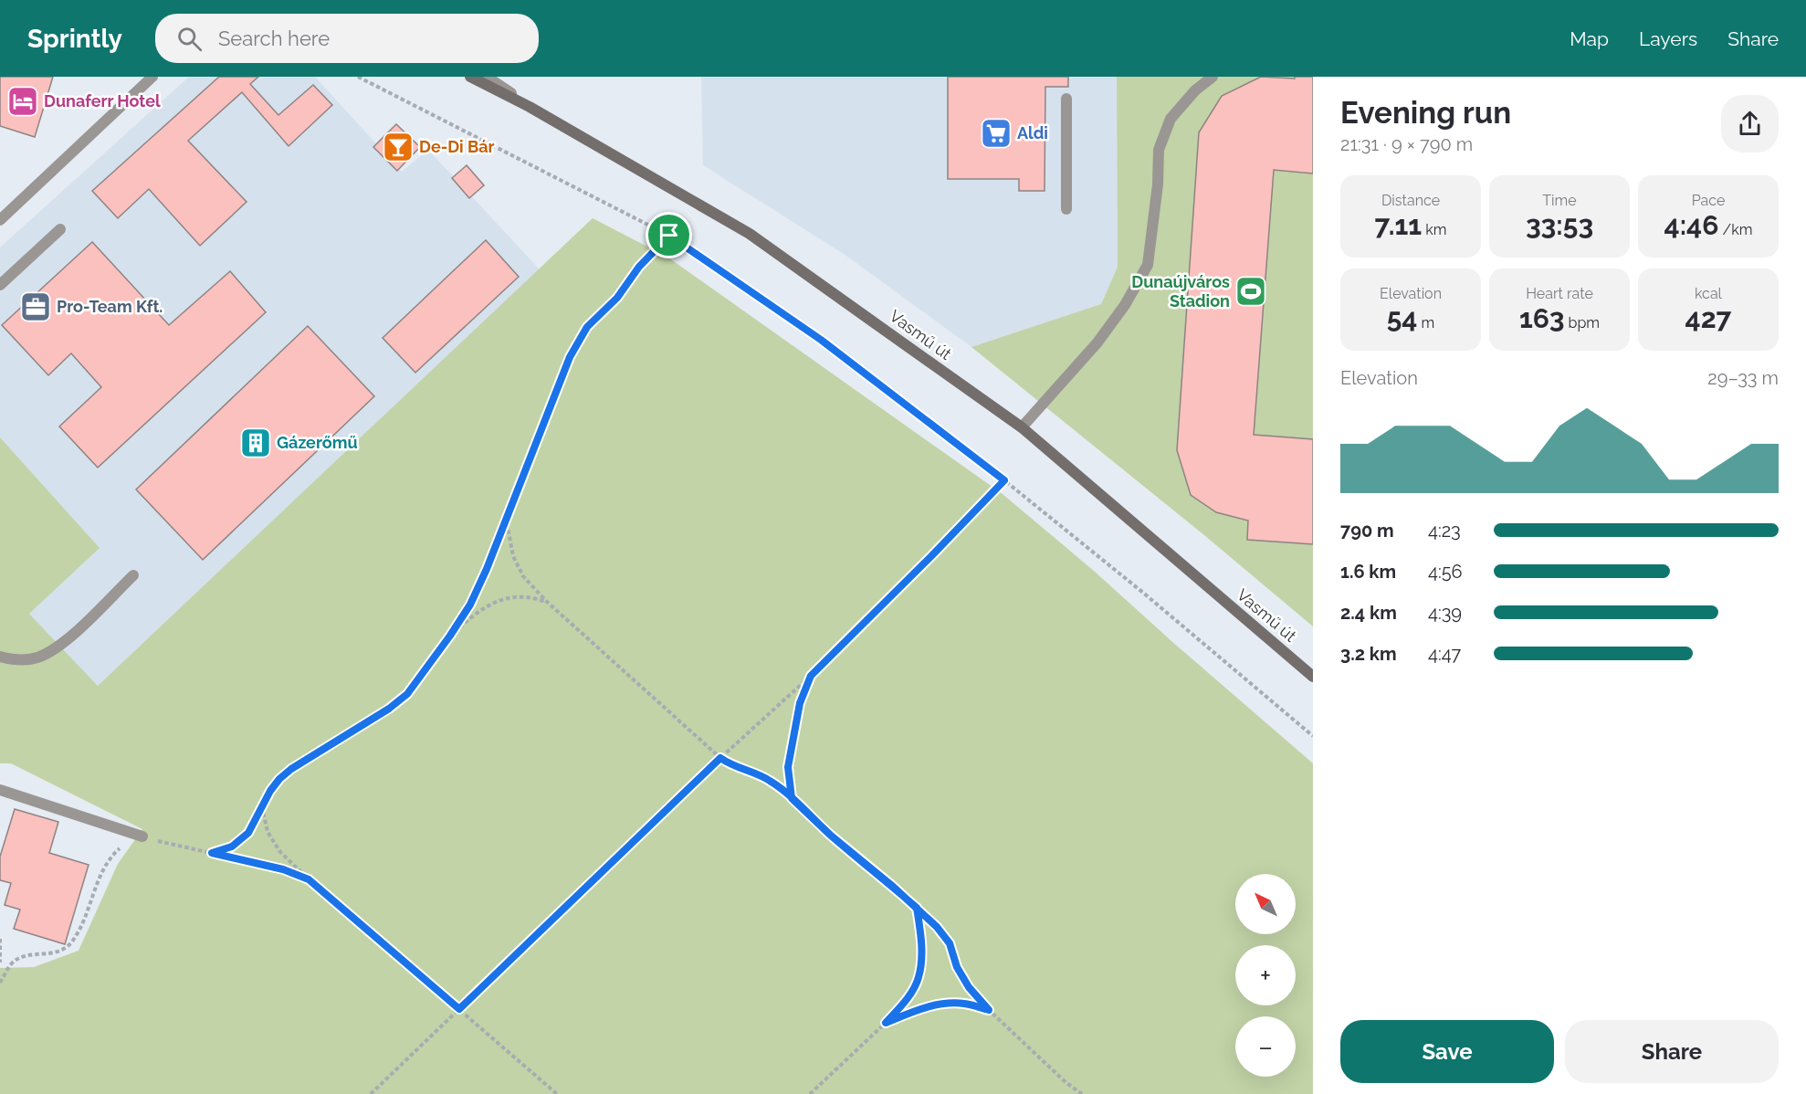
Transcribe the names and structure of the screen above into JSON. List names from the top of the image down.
{
  "streets": {
    "street": ["Vasmű út"]
  },
  "places": {
    "hotel": ["Dunaferr Hotel"],
    "supermarket": ["Aldi"],
    "bar": ["De-Di Bár"],
    "sports": ["Dunaújváros Stadion"],
    "office": ["Pro-Team Kft."],
    "building": ["Gázerőmű"]
  },
  "north": "top left",
  "page": {
    "header": "Sprintly",
    "search": "Search here",
    "nav": ["Map", "Layers", "Share"],
    "heading": ["Evening run", "21:31 · 9 × 790 m"],
    "stats": [
      ["Distance", "7.11 km"],
      ["Time", "33:53"],
      ["Pace", "4:46 /km"],
      ["Elevation", "54 m"],
      ["Heart rate", "163 bpm"],
      ["kcal", "427"]
    ],
    "chart": ["Elevation", "29–33 m"],
    "list": [
      {
        "name": "790 m",
        "note": "4:23"
      },
      {
        "name": "1.6 km",
        "note": "4:56"
      },
      {
        "name": "2.4 km",
        "note": "4:39"
      },
      {
        "name": "3.2 km",
        "note": "4:47"
      }
    ],
    "map_buttons": ["+", "−"],
    "buttons": ["Save", "Share"]
  }
}
